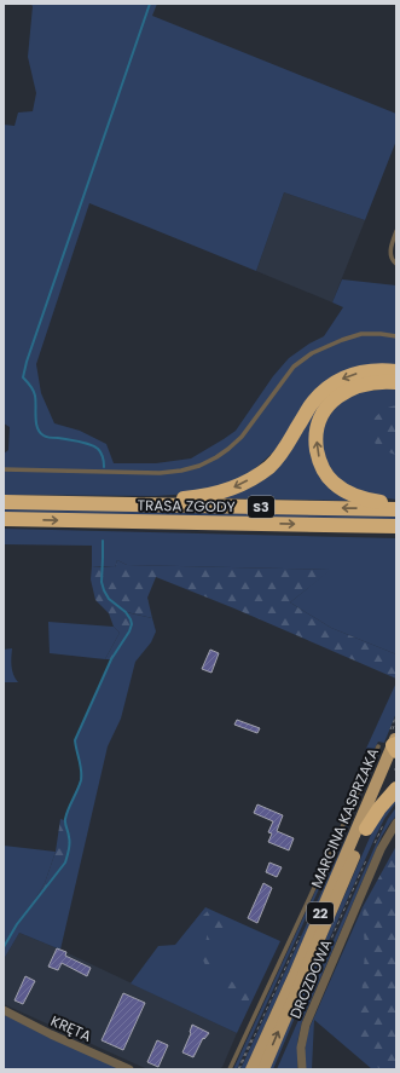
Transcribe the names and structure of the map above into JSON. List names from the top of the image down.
{
  "streets": {
    "highway": ["TRASA ZGODY", "S3"],
    "main road": ["MARCINA KASPRZAKA", "22"],
    "street": ["DROZDOWA", "KRĘTA"]
  }
}
